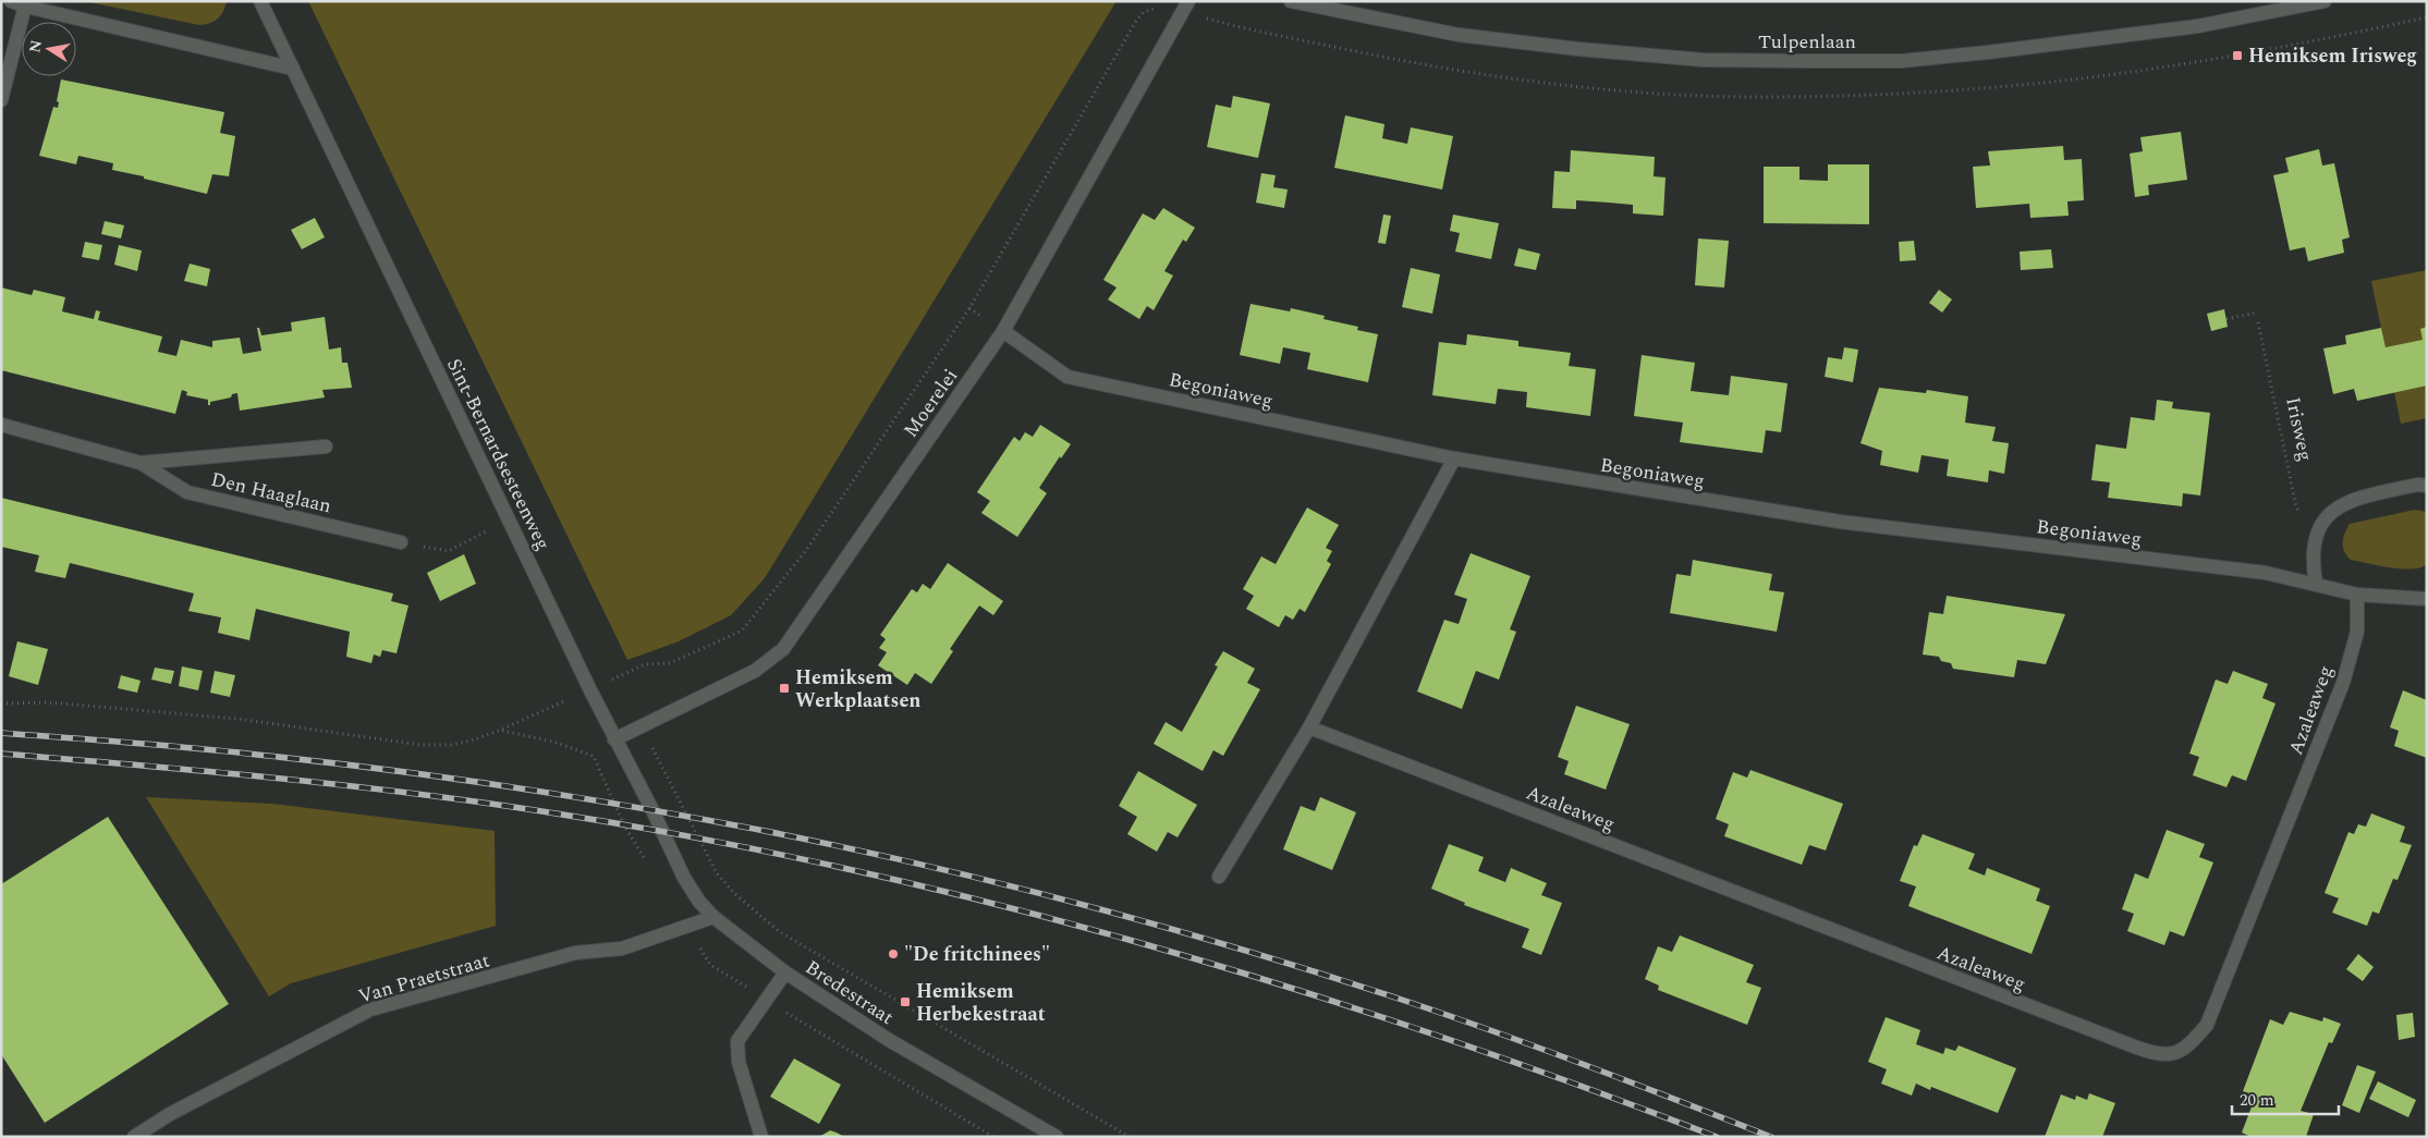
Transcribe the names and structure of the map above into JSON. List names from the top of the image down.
{
  "streets": {
    "street": [
      "Tulpenlaan",
      "Begoniaweg",
      "Moerelei",
      "Sint-Bernardsesteenweg",
      "Den Haaglaan",
      "Azaleaweg",
      "Van Praetstraat",
      "Bredestraat"
    ],
    "path": ["Irisweg"]
  },
  "crossings": [
    ["Begoniaweg", "Moerelei"],
    ["Moerelei", "Sint-Bernardsesteenweg"],
    ["Sint-Bernardsesteenweg", "Van Praetstraat"],
    ["Sint-Bernardsesteenweg", "Bredestraat"],
    ["Van Praetstraat", "Bredestraat"]
  ],
  "places": {
    "transit": ["Hemiksem Irisweg", "Hemiksem Werkplaatsen", "Hemiksem Herbekestraat"],
    "other": ["\"De fritchinees\""]
  },
  "scale_bar": "20 m",
  "north": "left"
}
